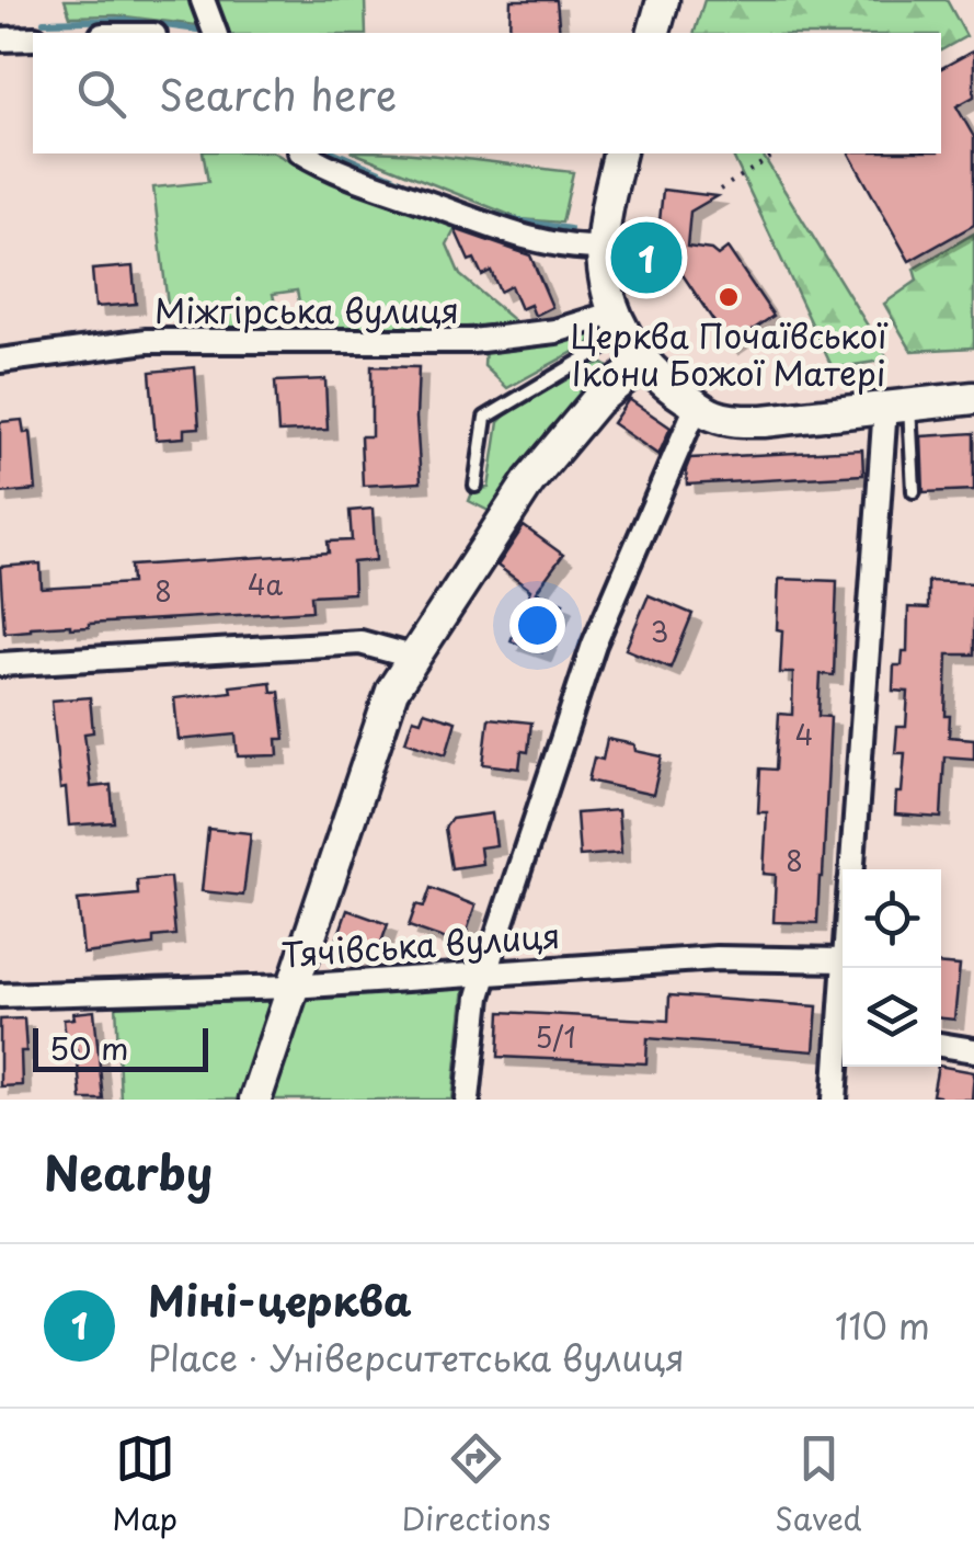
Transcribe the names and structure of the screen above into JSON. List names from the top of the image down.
{
  "streets": {
    "street": ["Міжгірська вулиця", "Тячівська вулиця"]
  },
  "places": ["Церква Почаївської Ікони Божої Матері"],
  "house_numbers": [
    "4а",
    "8",
    "3",
    "4",
    "8",
    "5/1"
  ],
  "scale_bar": "50 m",
  "page": {
    "search": "Search here",
    "pins": "1",
    "scale": "50 m",
    "heading": "Nearby",
    "list": [
      {
        "mark": "1",
        "name": "Міні-церква",
        "note": "Place · Університетська вулиця",
        "value": "110 m"
      }
    ],
    "nav": ["Map", "Directions", "Saved"]
  }
}
